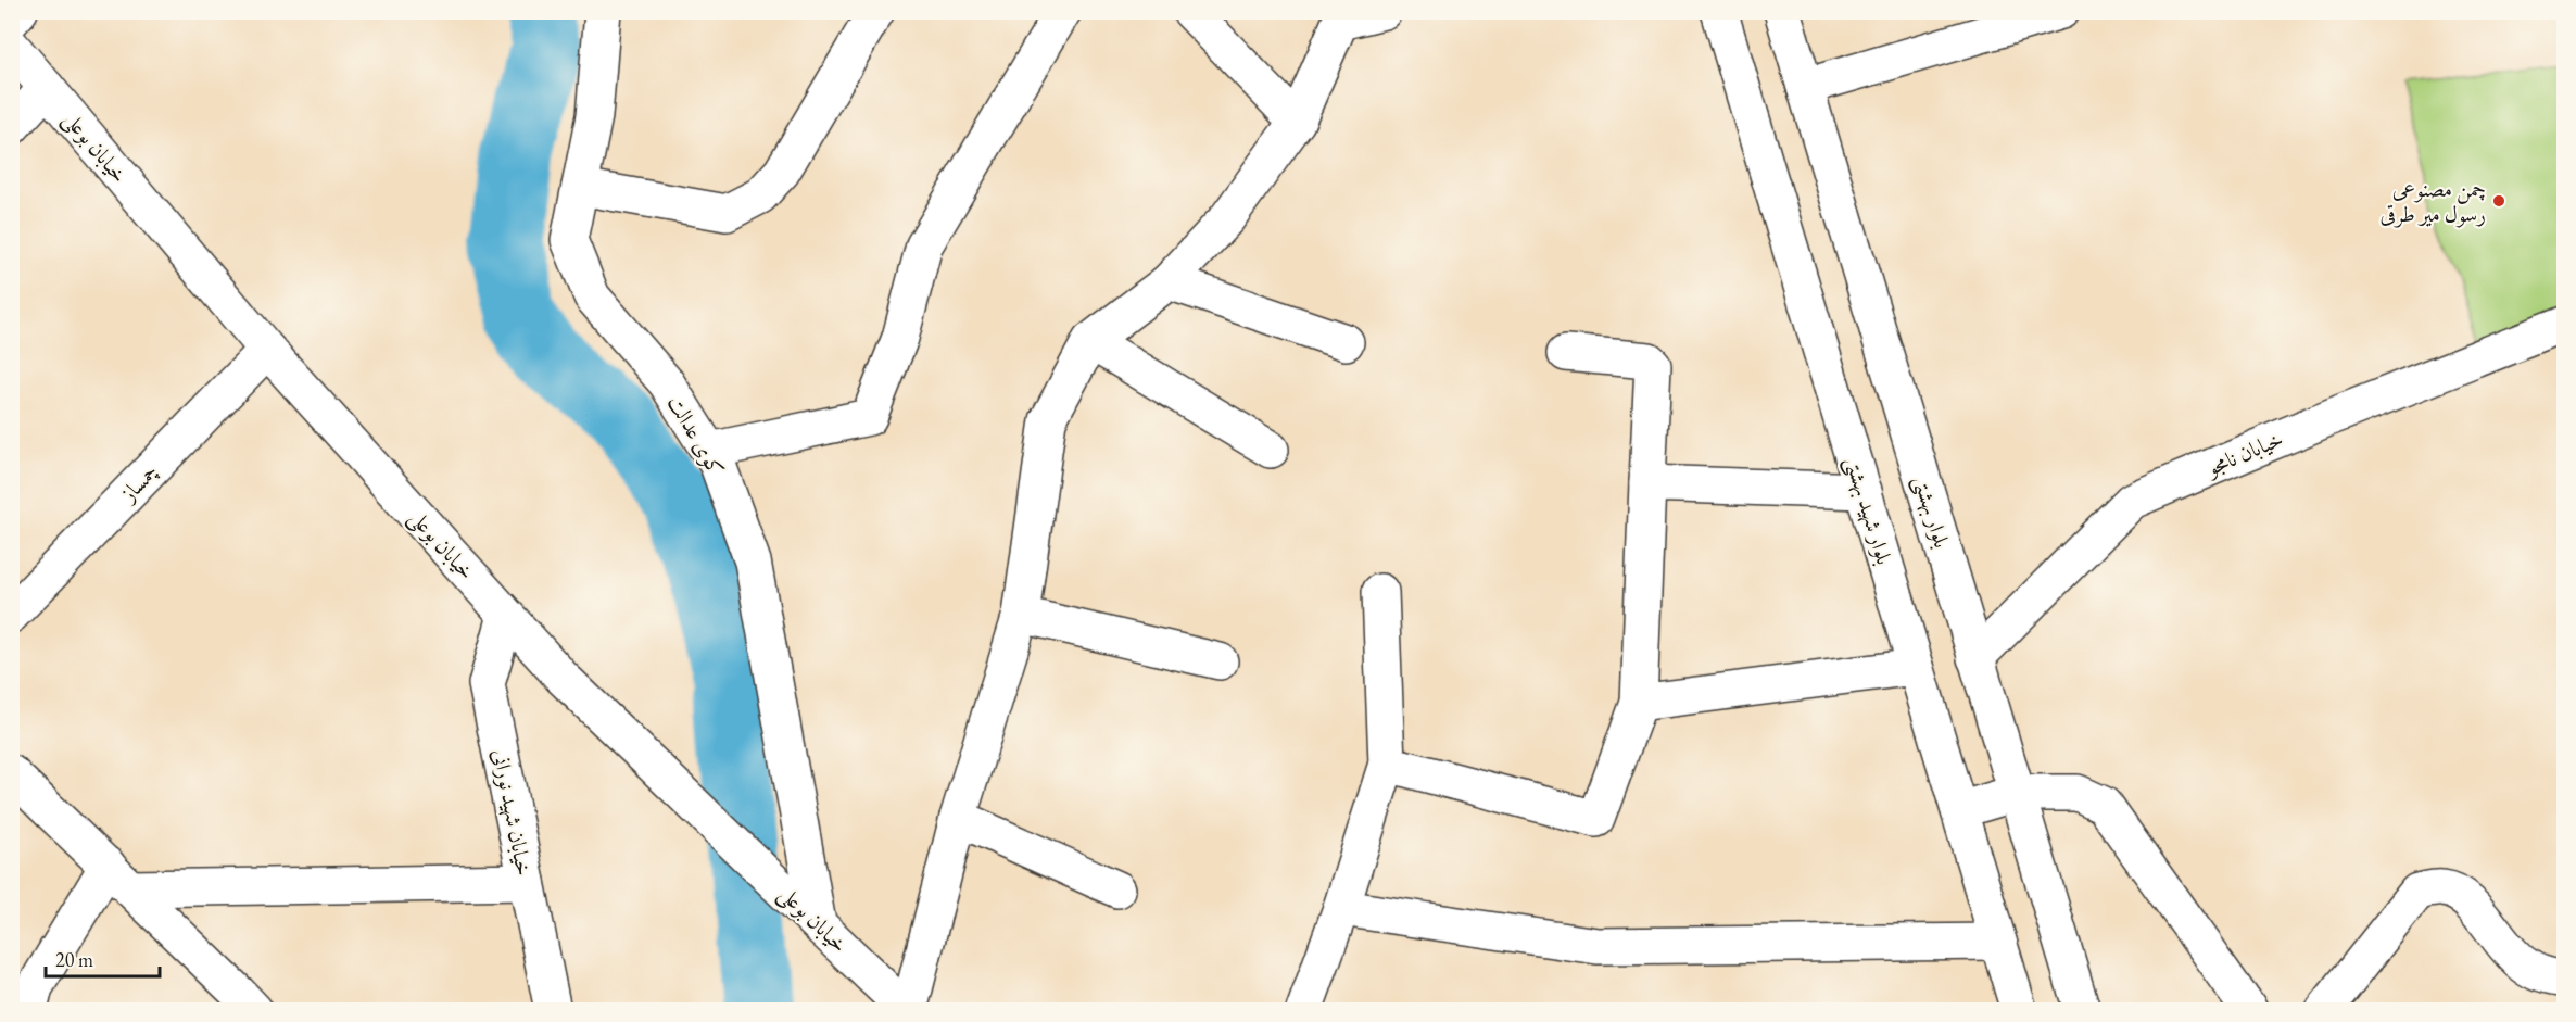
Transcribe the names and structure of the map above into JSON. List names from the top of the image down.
{
  "streets": {
    "street": [
      "خیابان بوعلی",
      "کوی عدالت",
      "خیابان نامجو",
      "چمساز",
      "بلوار شهید بهشتی",
      "بلوار بهشتی",
      "خیابان شهید نورانی"
    ]
  },
  "crossings": [
    ["خیابان بوعلی", "کوی عدالت"],
    ["خیابان بوعلی", "چمساز"],
    ["خیابان بوعلی", "خیابان شهید نورانی"],
    ["خیابان نامجو", "بلوار بهشتی"]
  ],
  "places": ["چمن مصنوعی رسول میر طرقی"],
  "scale_bar": "20 m"
}
